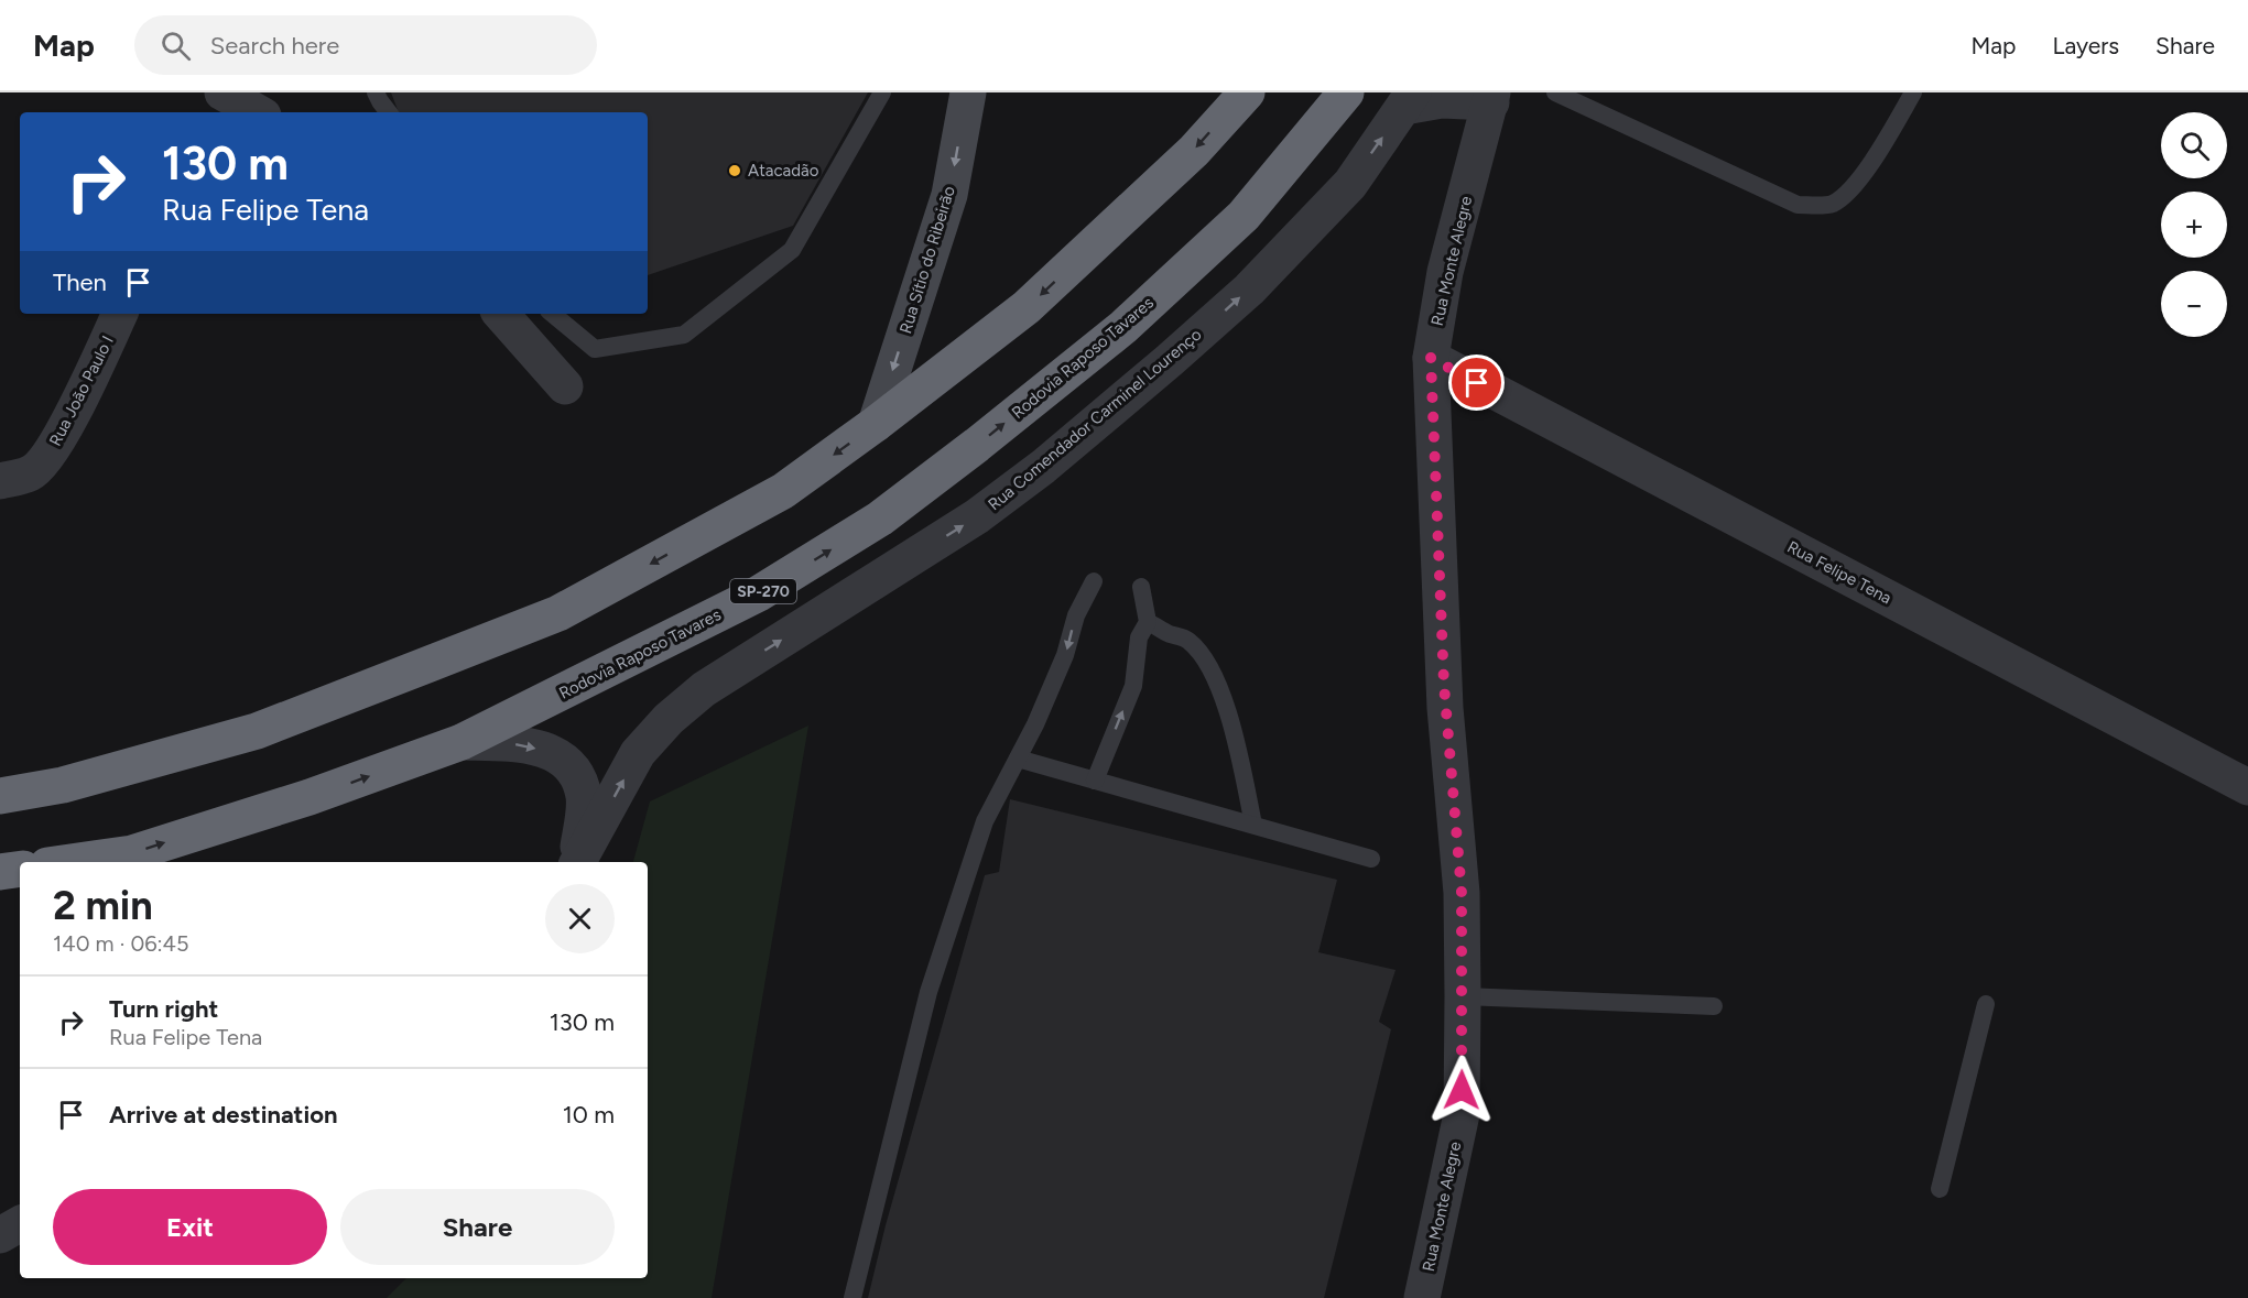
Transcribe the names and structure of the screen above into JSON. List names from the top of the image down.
{
  "streets": {
    "highway": ["Rodovia Raposo Tavares", "SP-270"],
    "main road": ["Rua Sítio do Ribeirão"],
    "street": [
      "Rua Monte Alegre",
      "Rua João Paulo I",
      "Rua Comendador Carminel Lourenço",
      "Rua Felipe Tena"
    ]
  },
  "crossings": [
    ["Rua Monte Alegre", "Rua Felipe Tena"],
    ["Rodovia Raposo Tavares", "Rua Comendador Carminel Lourenço"]
  ],
  "one_way": ["Rua Sítio do Ribeirão", "Rua Comendador Carminel Lourenço"],
  "places": ["Atacadão"],
  "page": {
    "header": "Map",
    "search": "Search here",
    "nav": ["Map", "Layers", "Share"],
    "map_buttons": ["+", "−"],
    "turn": ["130 m", "Rua Felipe Tena"],
    "then": "Then",
    "heading": ["2 min", "140 m · 06:45"],
    "list": [
      {
        "name": "Turn right",
        "note": "Rua Felipe Tena",
        "value": "130 m"
      },
      {
        "name": "Arrive at destination",
        "value": "10 m"
      }
    ],
    "buttons": ["Exit", "Share"]
  }
}
